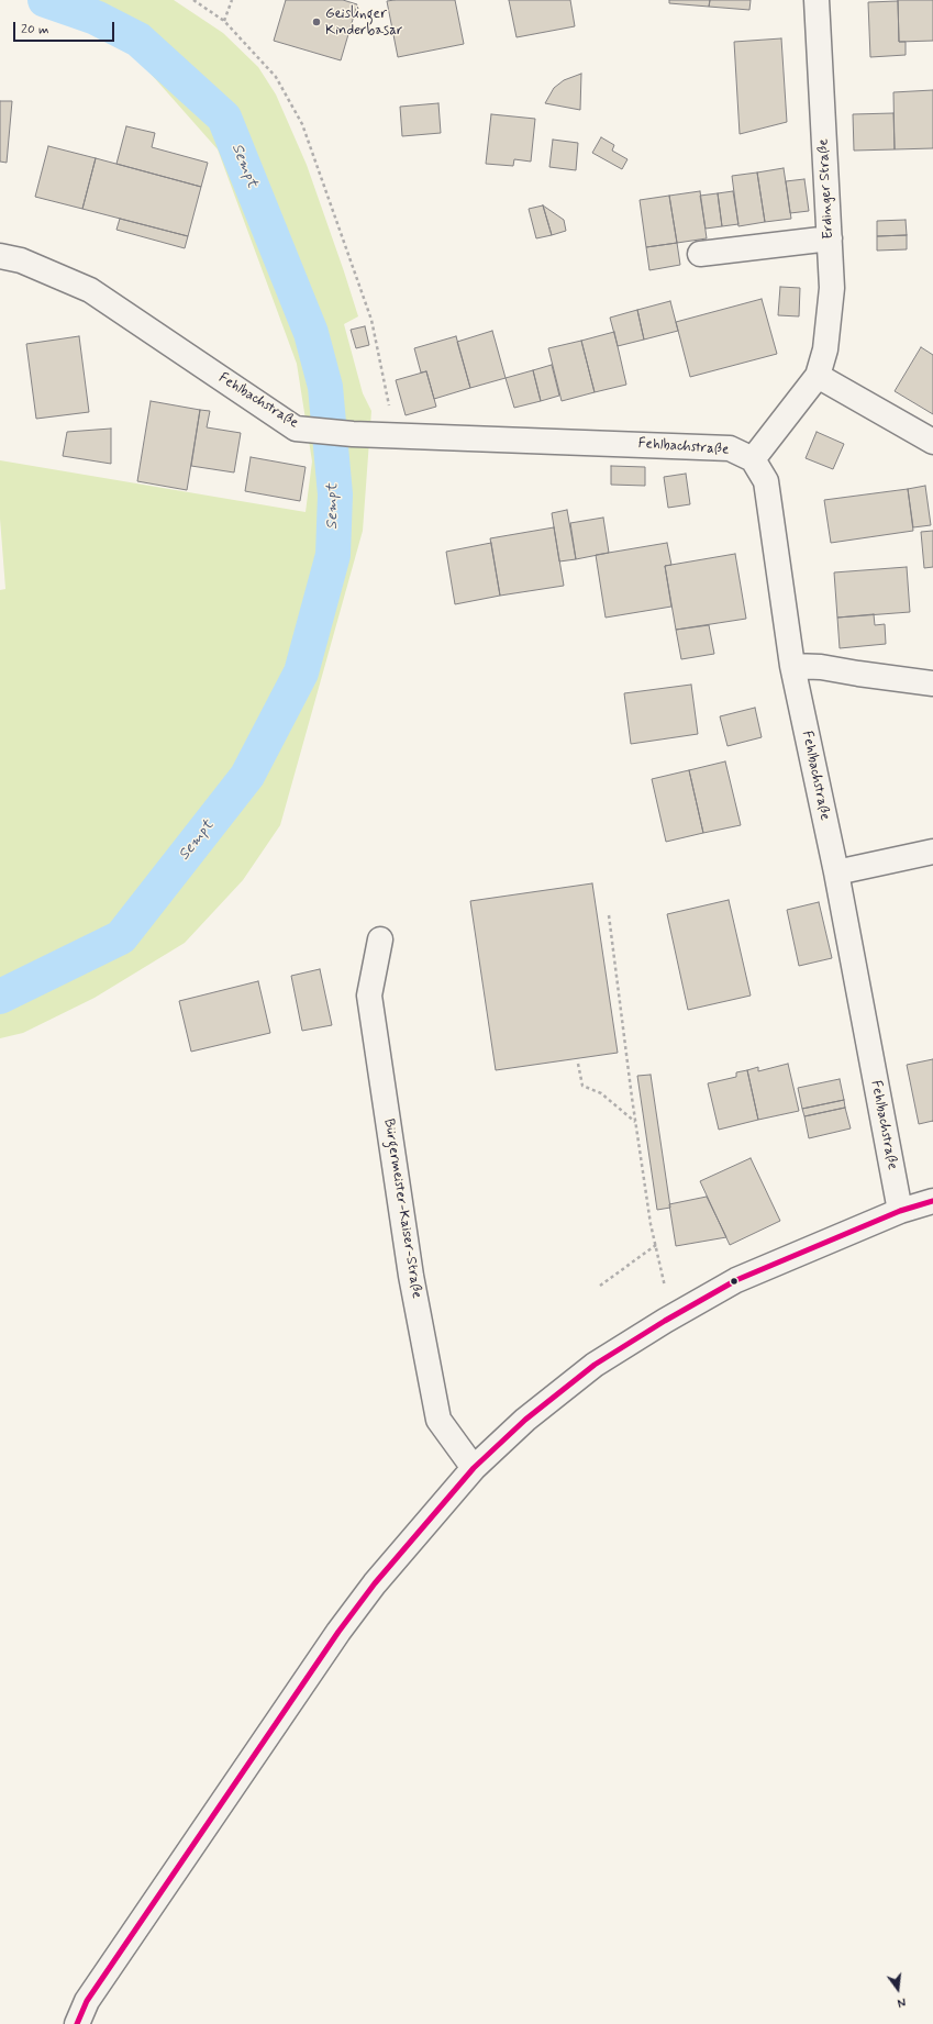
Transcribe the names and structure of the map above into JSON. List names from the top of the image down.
{
  "streets": {
    "street": ["Erdinger Straße", "Fehlbachstraße", "Bürgermeister-Kaiser-Straße"]
  },
  "crossings": [
    ["Erdinger Straße", "Fehlbachstraße"]
  ],
  "water": ["Sempt"],
  "places": ["Geislinger Kinderbasar"],
  "scale_bar": "20 m",
  "north": "bottom"
}
